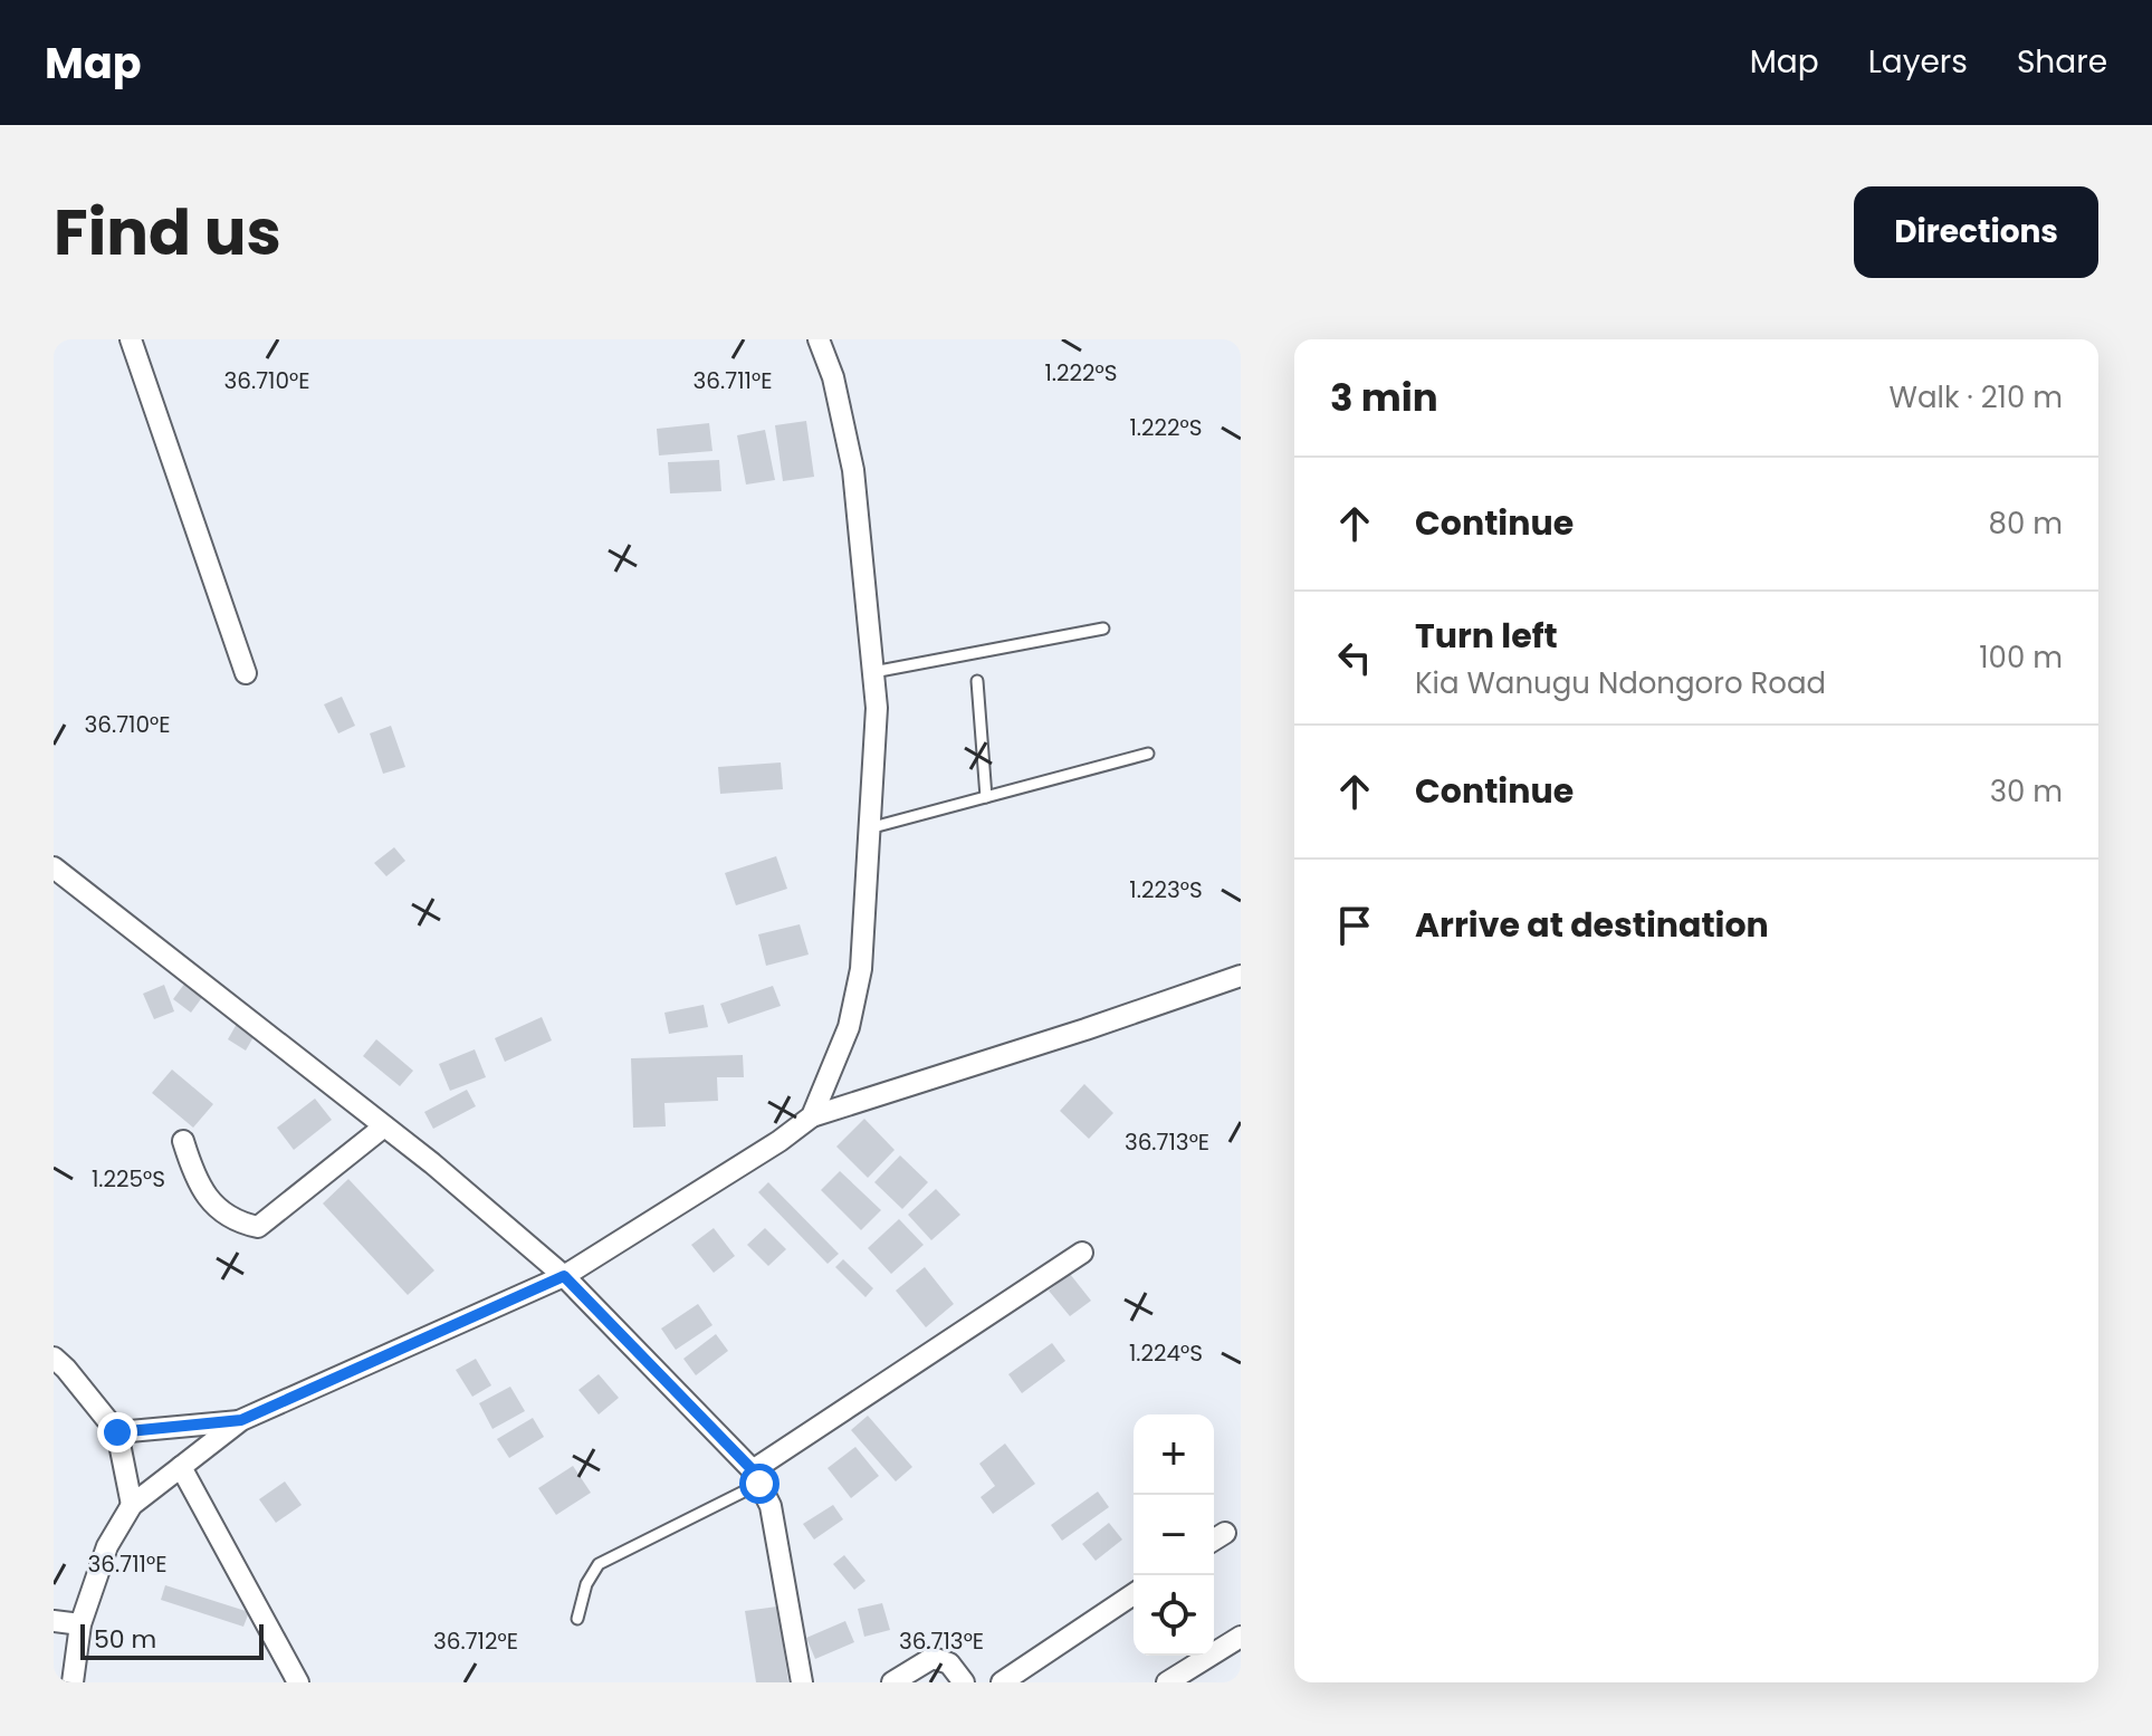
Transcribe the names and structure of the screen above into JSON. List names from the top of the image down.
{
  "scale_bar": "50 m",
  "page": {
    "header": "Map",
    "nav": ["Map", "Layers", "Share"],
    "title": "Find us",
    "buttons": "Directions",
    "heading": ["3 min", "Walk · 210 m"],
    "list": [
      ["Continue", "80 m"],
      ["Turn left", "Kia Wanugu Ndongoro Road", "100 m"],
      ["Continue", "30 m"],
      "Arrive at destination"
    ],
    "map_buttons": ["+", "−"],
    "scale": "50 m"
  },
  "coordinates": [
    "1.222°S",
    "36.710°E",
    "36.711°E",
    "1.223°S",
    "36.713°E",
    "1.225°S",
    "1.224°S",
    "36.712°E"
  ]
}
